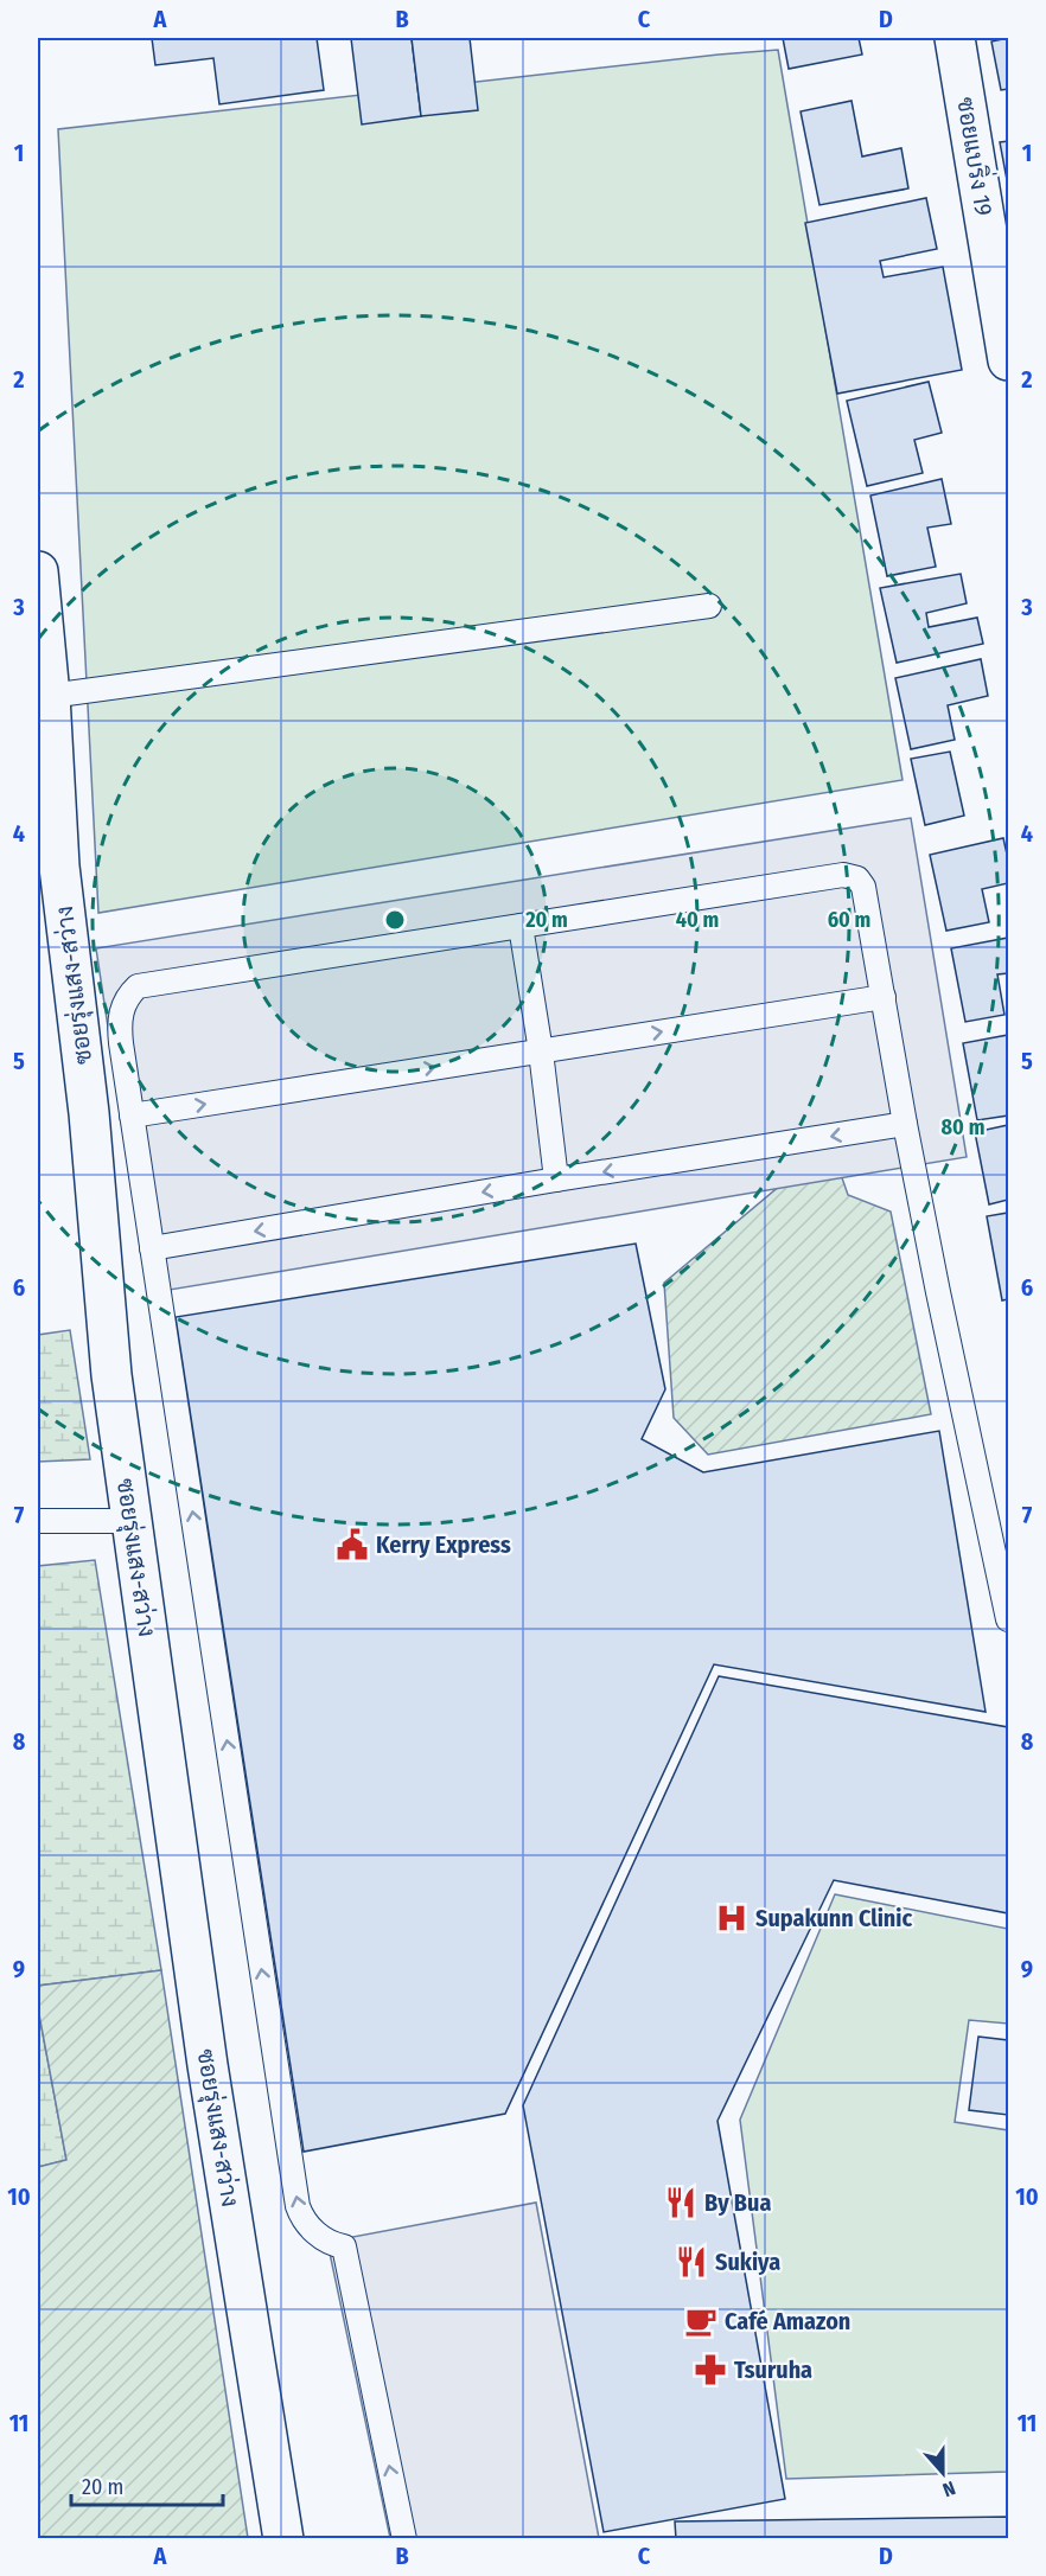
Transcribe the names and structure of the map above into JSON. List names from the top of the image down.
{
  "streets": {
    "street": ["ซอยแบริ่ง 19", "ซอยรุ่งแสง-สว่าง"]
  },
  "places": {
    "public building": ["Kerry Express"],
    "hospital": ["Supakunn Clinic"],
    "restaurant": ["By Bua", "Sukiya"],
    "cafe": ["Café Amazon"],
    "pharmacy": ["Tsuruha"]
  },
  "scale_bar": "20 m",
  "north": "bottom",
  "grid": {
    "columns": [
      "A",
      "B",
      "C",
      "D"
    ],
    "rows": [
      "1",
      "2",
      "3",
      "4",
      "5",
      "6",
      "7",
      "8",
      "9",
      "10",
      "11"
    ]
  },
  "rings": [
    "20 m",
    "40 m",
    "60 m",
    "80 m"
  ]
}
